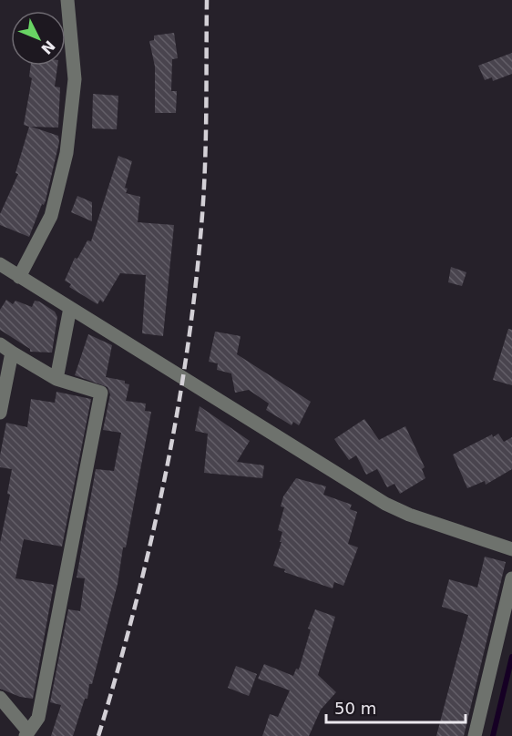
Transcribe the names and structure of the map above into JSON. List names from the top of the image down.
{
  "scale_bar": "50 m",
  "north": "bottom right"
}
